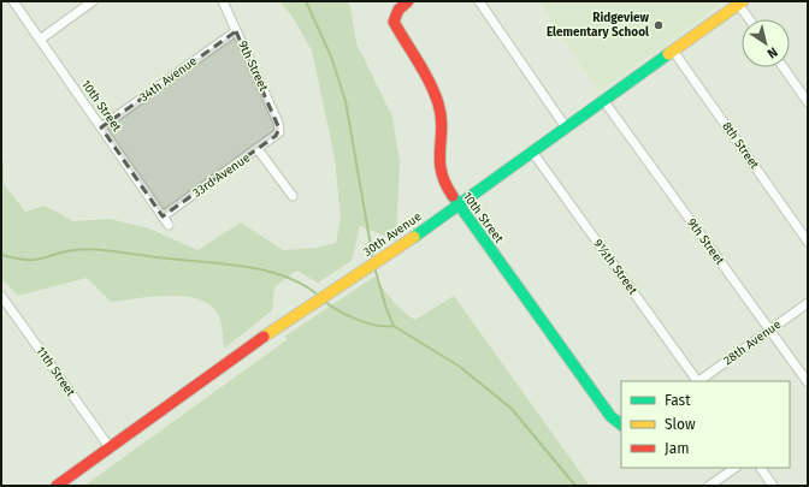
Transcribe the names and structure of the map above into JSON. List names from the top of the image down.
{
  "streets": {
    "street": [
      "9th Street",
      "34th Avenue",
      "10th Street",
      "8th Street",
      "33rd Avenue",
      "30th Avenue",
      "9½th Street",
      "28th Avenue",
      "11th Street"
    ]
  },
  "crossings": [
    ["9th Street", "34th Avenue"],
    ["9th Street", "33rd Avenue"],
    ["9th Street", "30th Avenue"],
    ["9th Street", "28th Avenue"],
    ["34th Avenue", "10th Street"],
    ["10th Street", "33rd Avenue"],
    ["10th Street", "30th Avenue"],
    ["8th Street", "30th Avenue"],
    ["30th Avenue", "9½th Street"],
    ["30th Avenue", "11th Street"]
  ],
  "places": ["Ridgeview Elementary School"],
  "legend": ["Fast", "Slow", "Jam"],
  "north": "bottom right"
}
